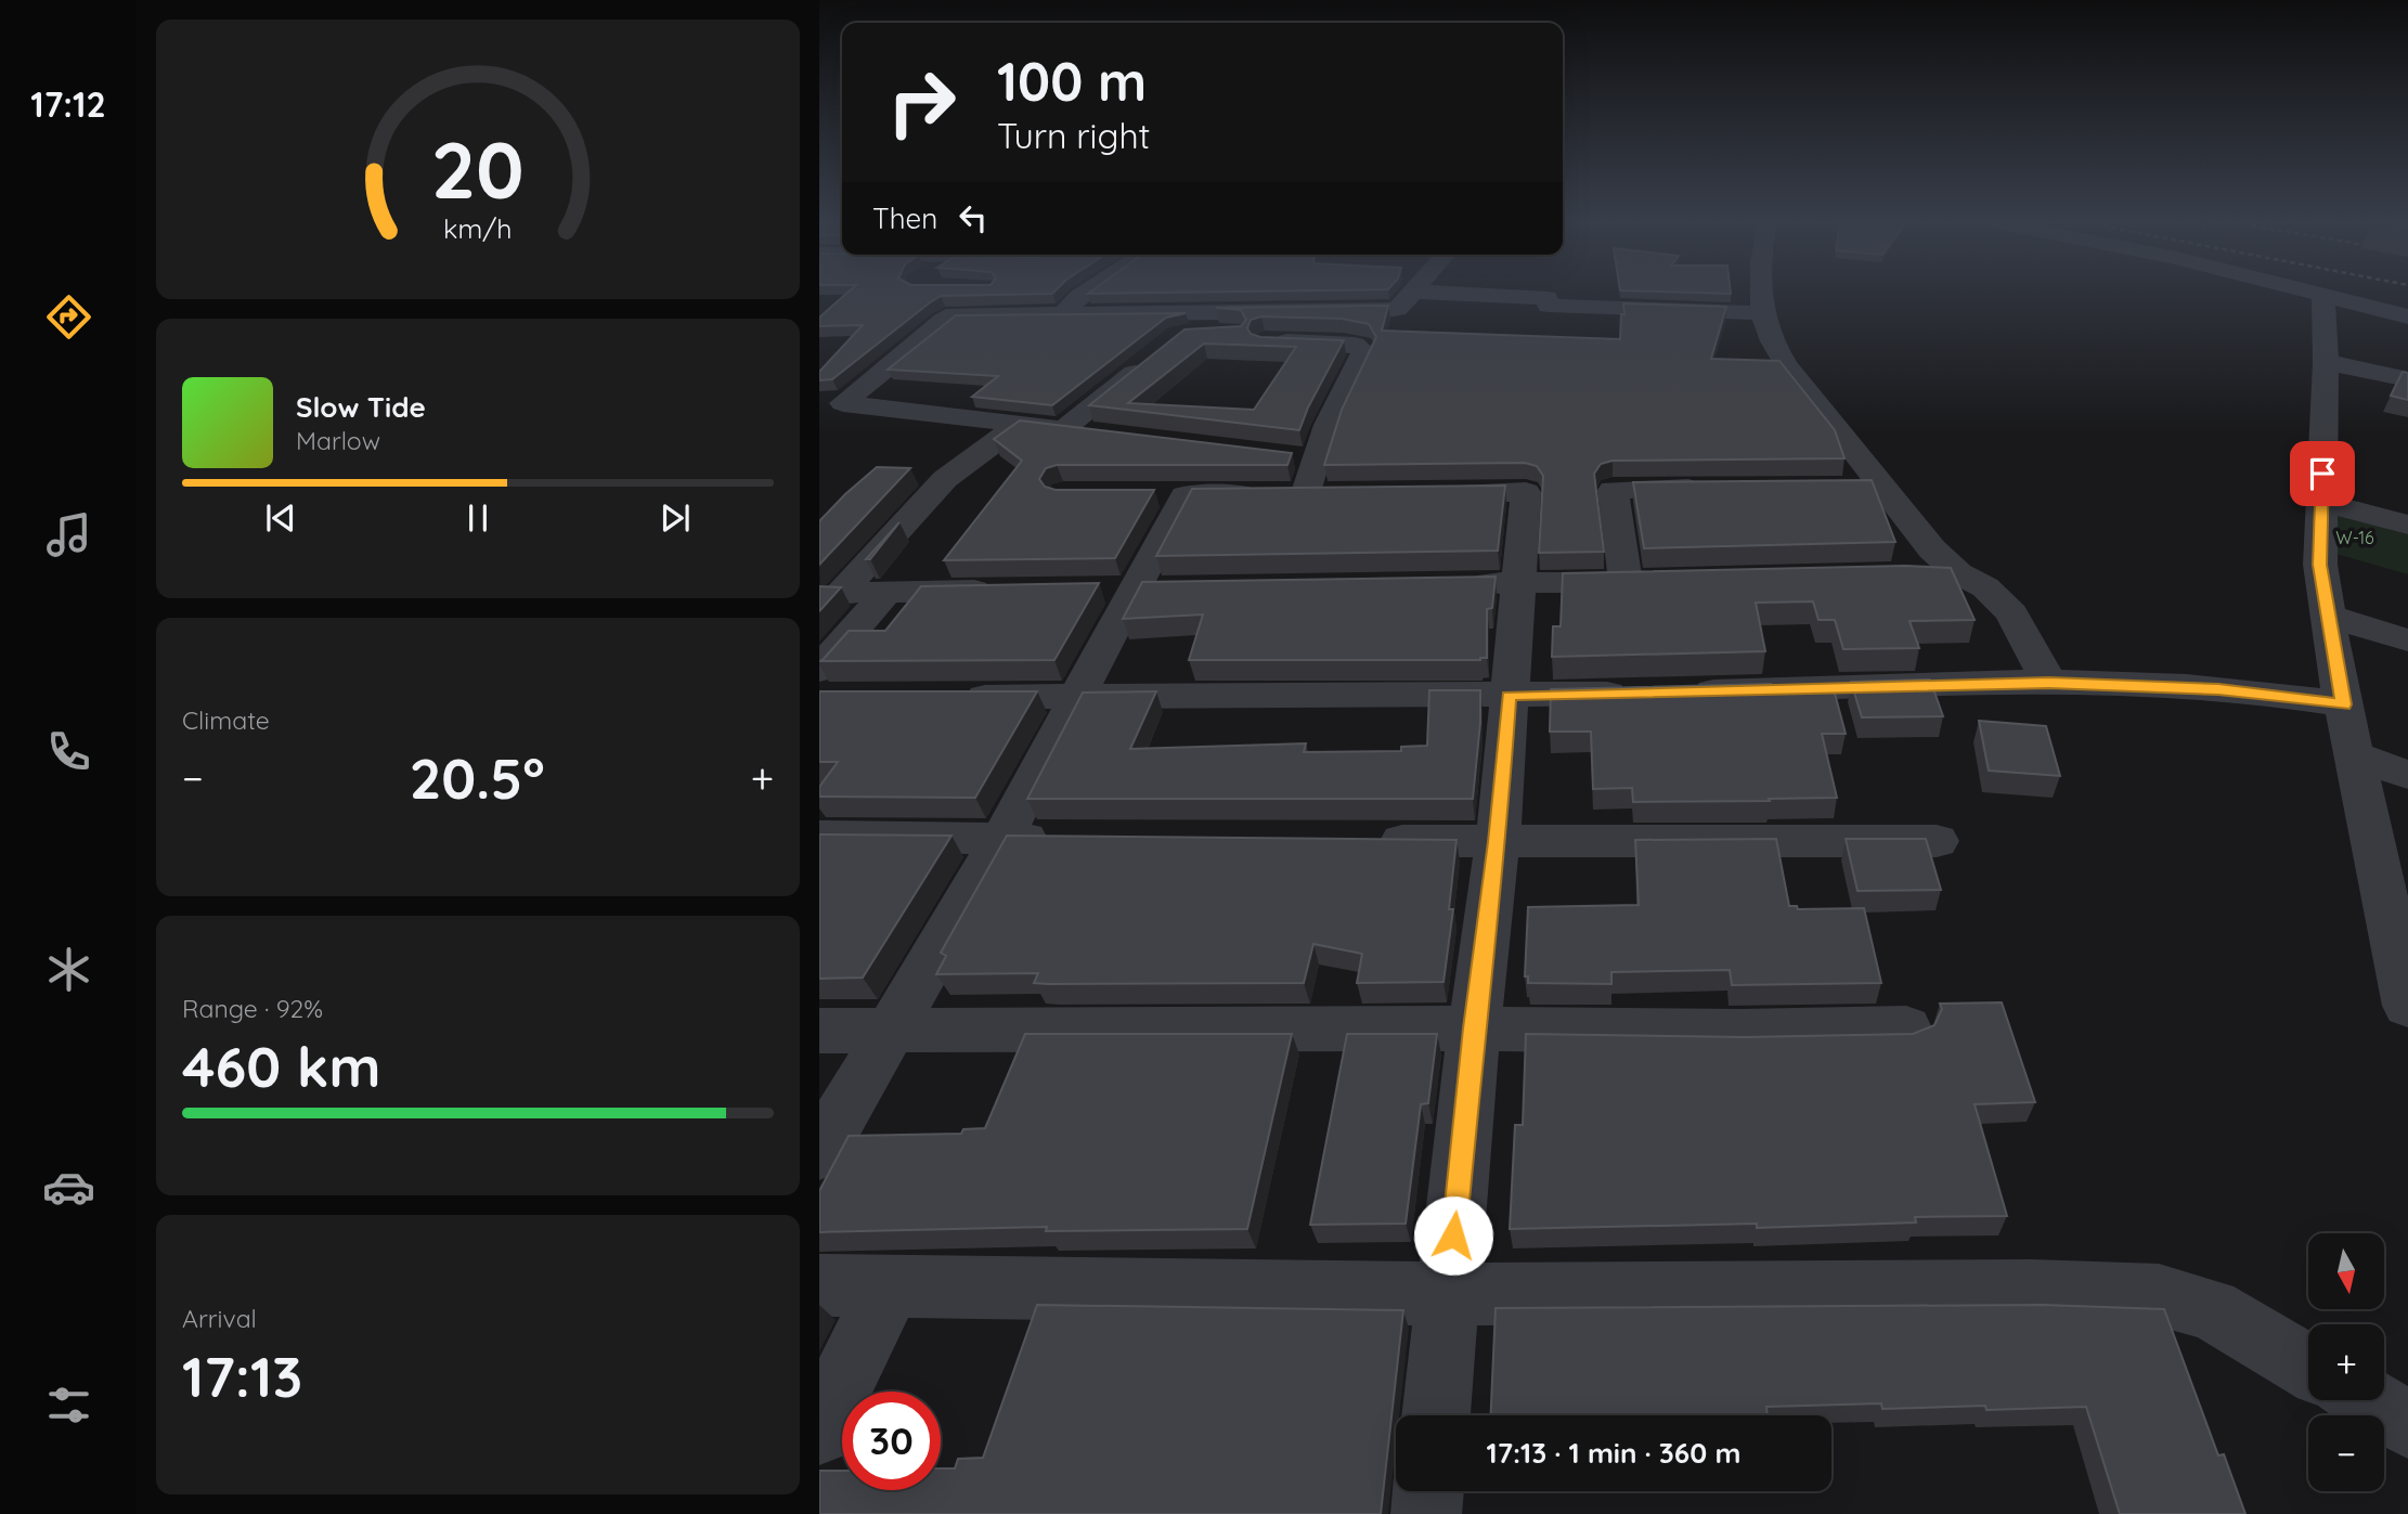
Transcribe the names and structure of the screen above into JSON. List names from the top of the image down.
{
  "parks": ["W-16"],
  "north": "bottom",
  "page": {
    "tabs": "17:12",
    "turn": ["100 m", "Turn right"],
    "then": "Then",
    "song": ["Slow Tide", "Marlow"],
    "tile": [
      "Climate",
      ["Range · 92%", "460 km"],
      ["Arrival", "17:13"]
    ],
    "heat": ["−", "20.5°", "+"],
    "map_buttons": ["+", "−"],
    "limit": "30",
    "trip": "17:13 · 1 min · 360 m",
    "gauge": ["20", "km/h"]
  }
}
